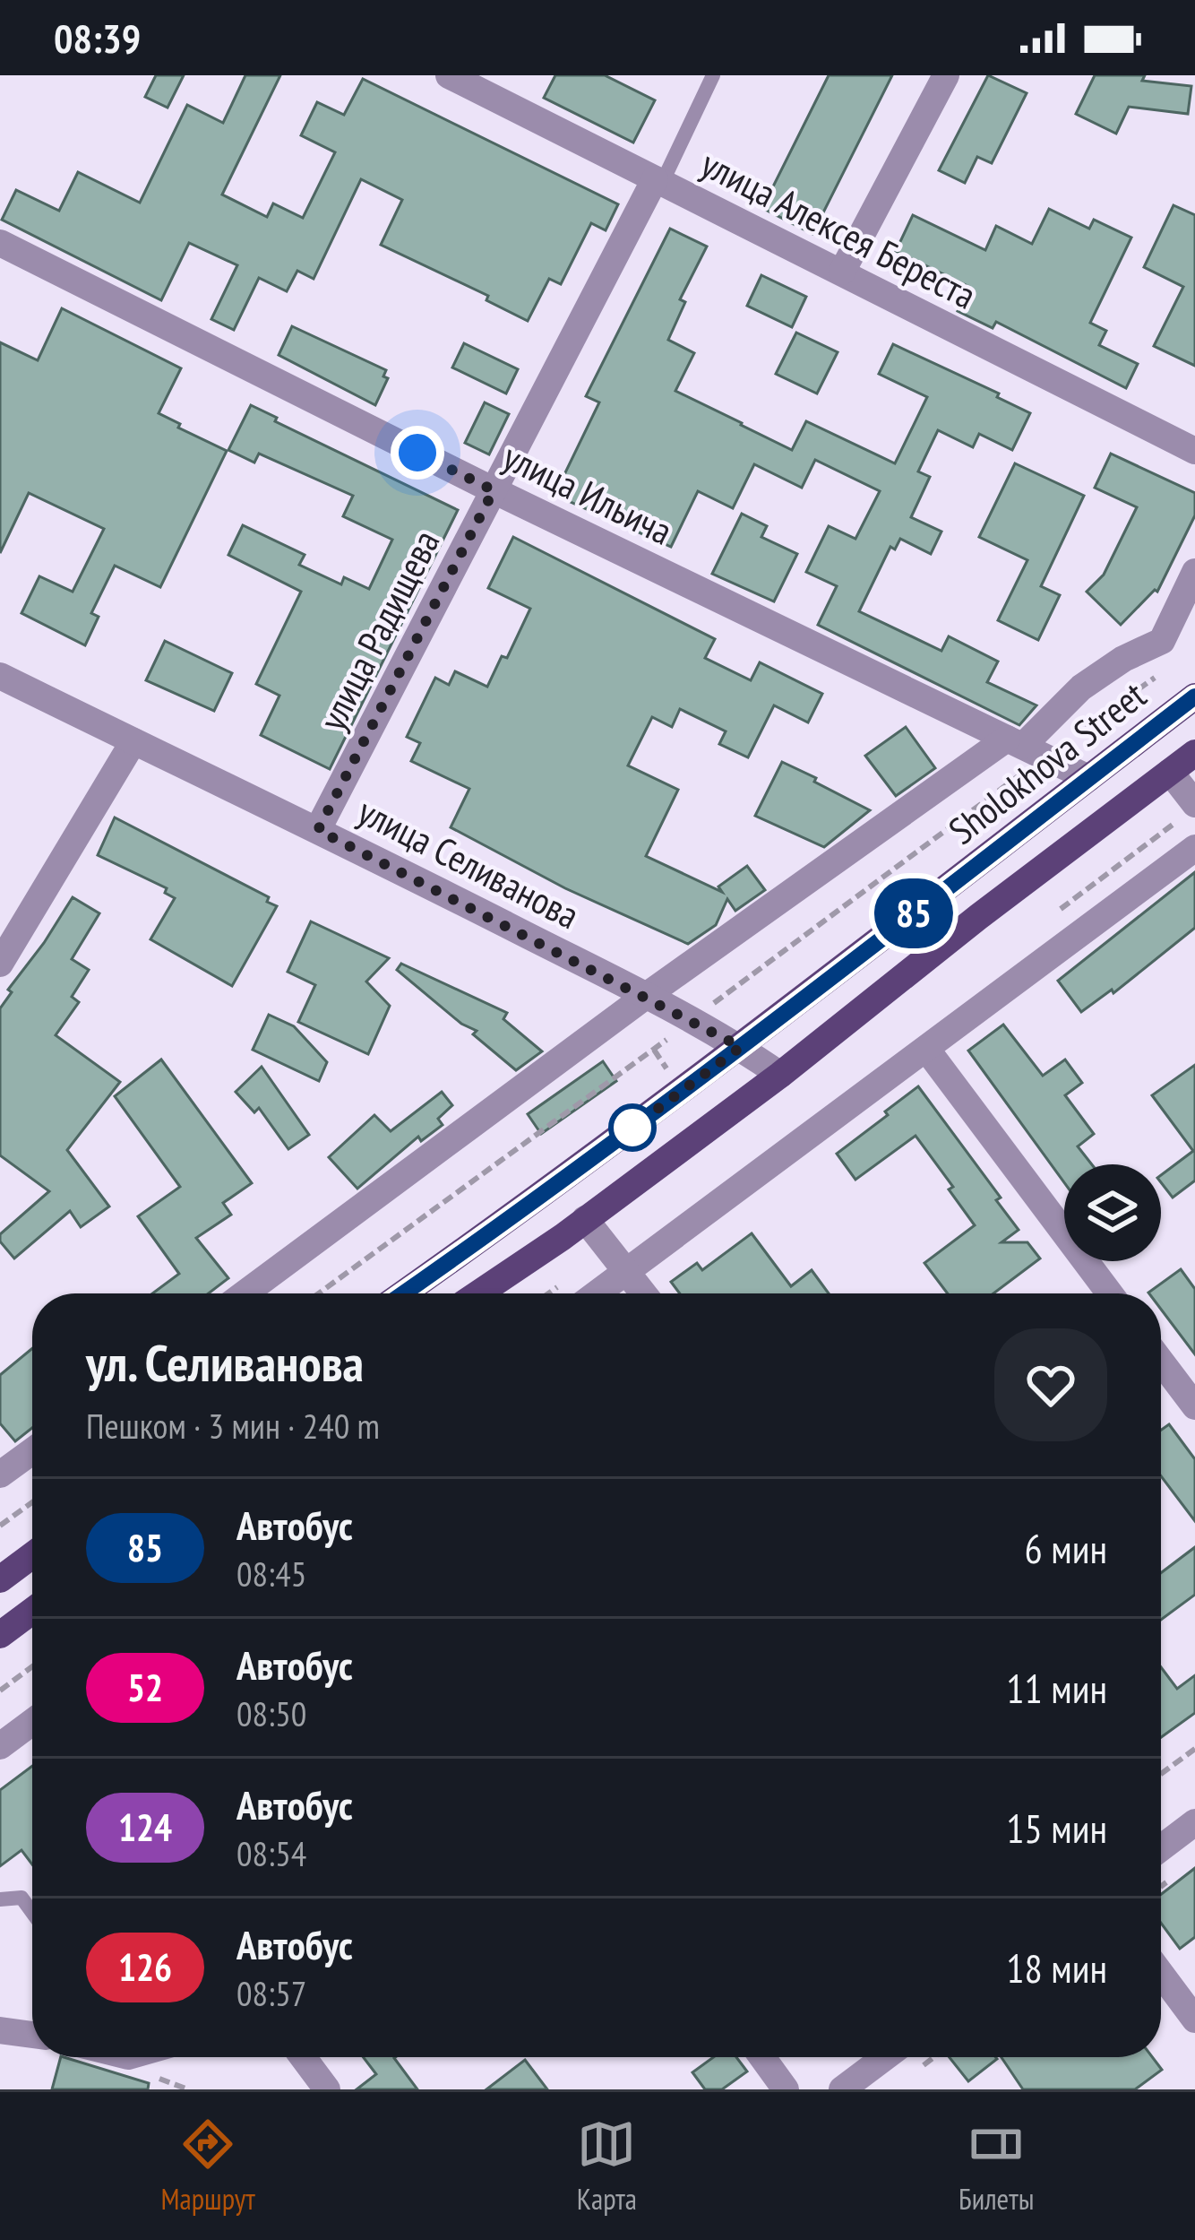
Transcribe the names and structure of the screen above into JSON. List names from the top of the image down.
{
  "streets": {
    "main road": ["Sholokhova Street"],
    "street": [
      "улица Алексея Береста",
      "улица Ильича",
      "улица Радищева",
      "улица Селиванова"
    ]
  },
  "crossings": [
    ["улица Алексея Береста", "улица Радищева"],
    ["улица Ильича", "улица Радищева"],
    ["улица Ильича", "Sholokhova Street"],
    ["улица Радищева", "улица Селиванова"],
    ["Sholokhova Street", "улица Селиванова"]
  ],
  "lines": ["bus line 85"],
  "page": {
    "status": "08:39",
    "on_map": "85",
    "heading": ["ул. Селиванова", "Пешком · 3 мин · 240 m"],
    "list": [
      {
        "mark": "85",
        "name": "Автобус",
        "note": "08:45",
        "value": "6 мин"
      },
      {
        "mark": "52",
        "name": "Автобус",
        "note": "08:50",
        "value": "11 мин"
      },
      {
        "mark": "124",
        "name": "Автобус",
        "note": "08:54",
        "value": "15 мин"
      },
      {
        "mark": "126",
        "name": "Автобус",
        "note": "08:57",
        "value": "18 мин"
      }
    ],
    "tabs": ["Маршрут", "Карта", "Билеты"]
  }
}
